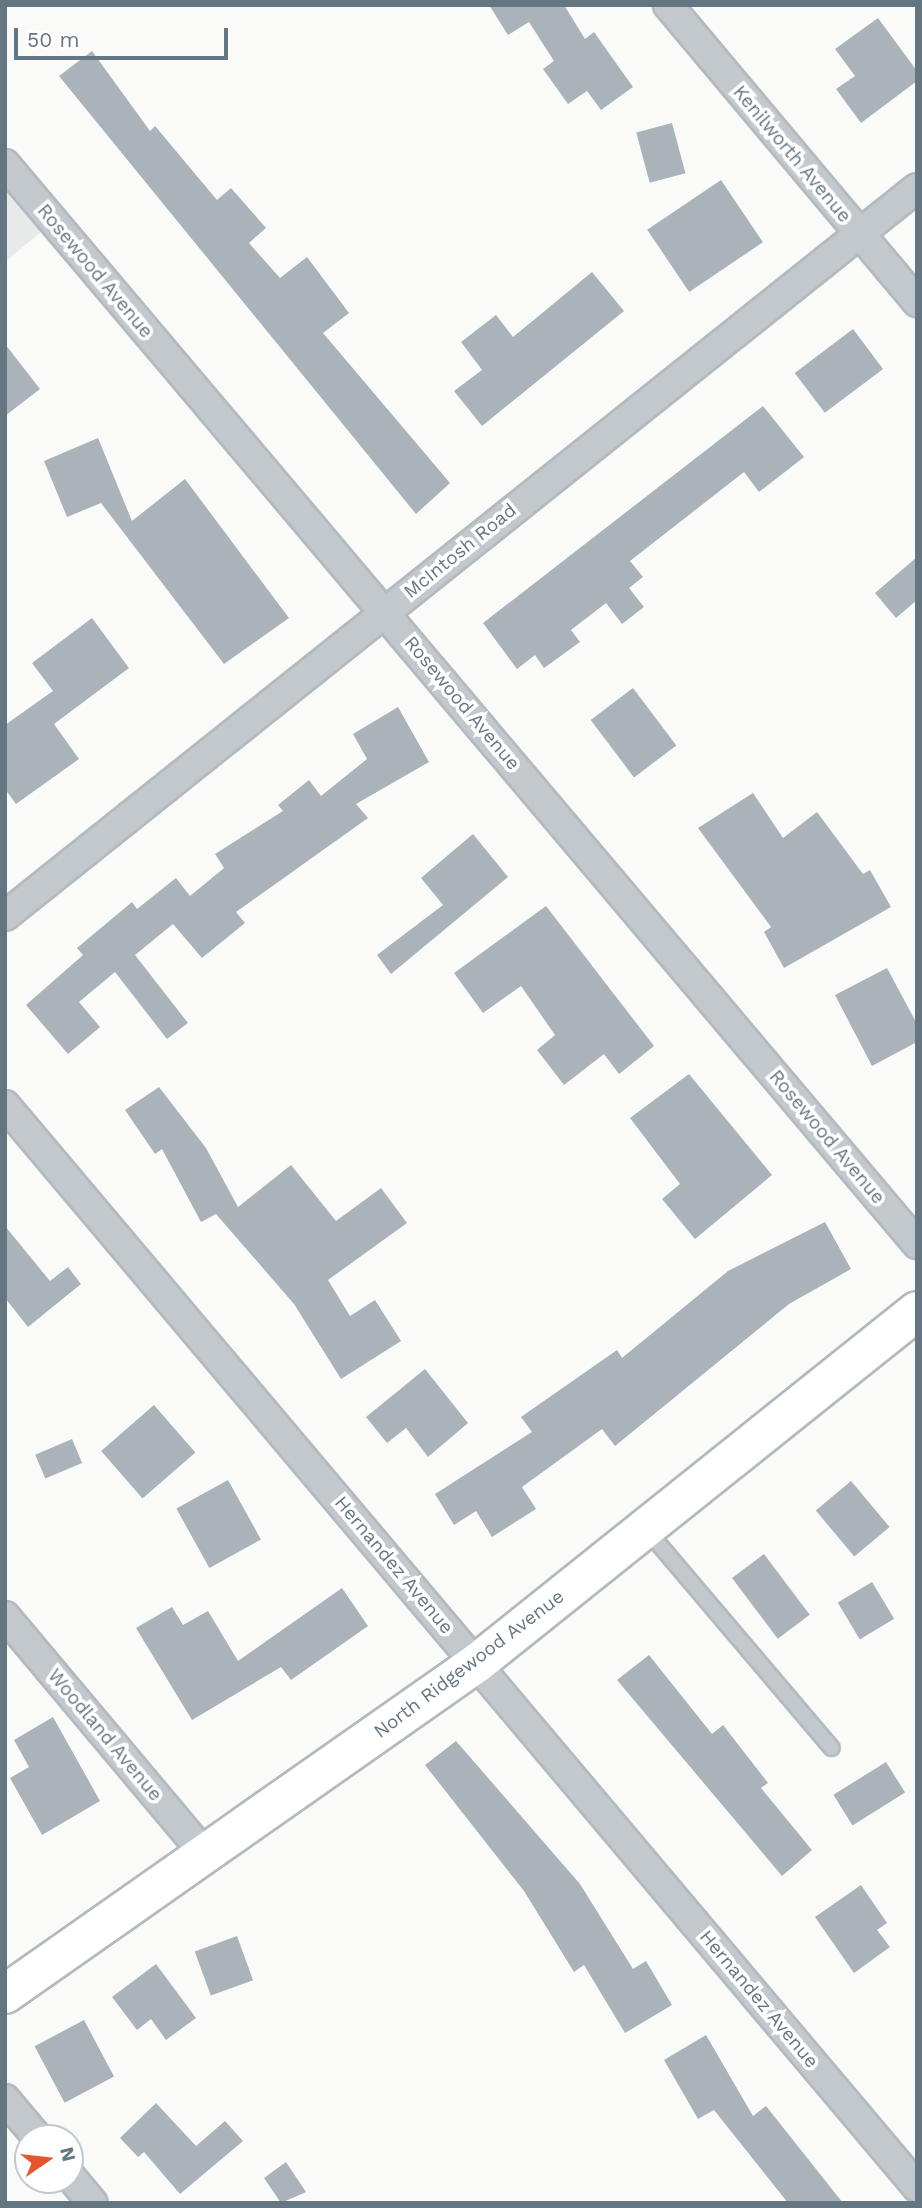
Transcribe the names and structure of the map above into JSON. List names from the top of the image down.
{
  "streets": {
    "street": [
      "Kenilworth Avenue",
      "Rosewood Avenue",
      "McIntosh Road",
      "Hernandez Avenue",
      "North Ridgewood Avenue",
      "Woodland Avenue"
    ]
  },
  "crossings": [
    ["Kenilworth Avenue", "McIntosh Road"],
    ["Rosewood Avenue", "McIntosh Road"],
    ["Hernandez Avenue", "North Ridgewood Avenue"],
    ["North Ridgewood Avenue", "Woodland Avenue"]
  ],
  "scale_bar": "50 m",
  "north": "right"
}
